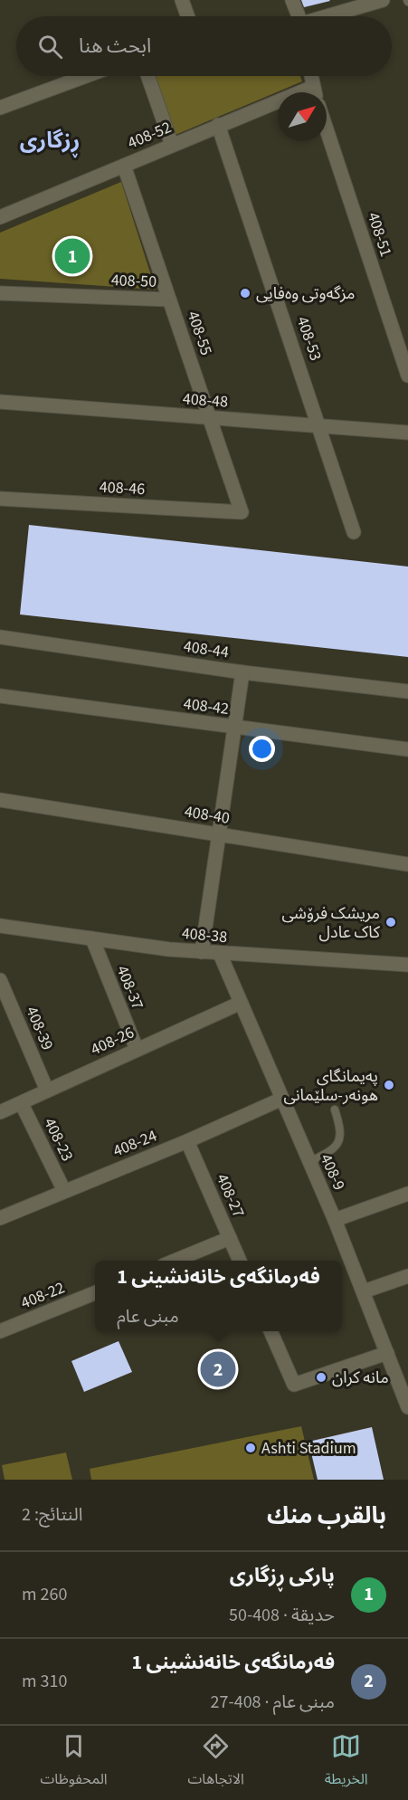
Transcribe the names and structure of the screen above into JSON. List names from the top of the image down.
{
  "streets": {
    "street": [
      "408-52",
      "408-51",
      "408-50",
      "408-55",
      "408-53",
      "408-48",
      "408-46",
      "408-44",
      "408-42",
      "408-40",
      "408-38",
      "408-37",
      "408-39",
      "408-26",
      "408-23",
      "408-24",
      "408-9",
      "408-27",
      "408-22"
    ]
  },
  "crossings": [
    ["408-52", "408-55"],
    ["408-52", "408-53"],
    ["408-50", "408-55"],
    ["408-55", "408-48"],
    ["408-55", "408-46"],
    ["408-53", "408-48"],
    ["408-38", "408-37"],
    ["408-38", "408-9"],
    ["408-37", "408-26"],
    ["408-39", "408-26"],
    ["408-26", "408-23"],
    ["408-26", "408-9"],
    ["408-23", "408-24"],
    ["408-24", "408-9"],
    ["408-24", "408-27"]
  ],
  "districts": ["ڕزگاری"],
  "places": [
    "مزگەوتی وەفایی",
    "مریشک فرۆشی کاک عادل",
    "پەیمانگای هونەر-سلێمانی",
    "مانه كران",
    "Ashti Stadium"
  ],
  "north": "top right",
  "page": {
    "search": "ابحث هنا",
    "pins": ["1", "2"],
    "popup": ["فەرمانگەی خانەنشینی 1", "مبنى عام"],
    "heading": ["بالقرب منك", "النتائج: 2"],
    "list": [
      {
        "mark": "1",
        "name": "پارکی ڕزگاری",
        "note": "حديقة · 408-50",
        "value": "260 m"
      },
      {
        "mark": "2",
        "name": "فەرمانگەی خانەنشینی 1",
        "note": "مبنى عام · 408-27",
        "value": "310 m"
      }
    ],
    "nav": ["الخريطة", "الاتجاهات", "المحفوظات"]
  }
}
